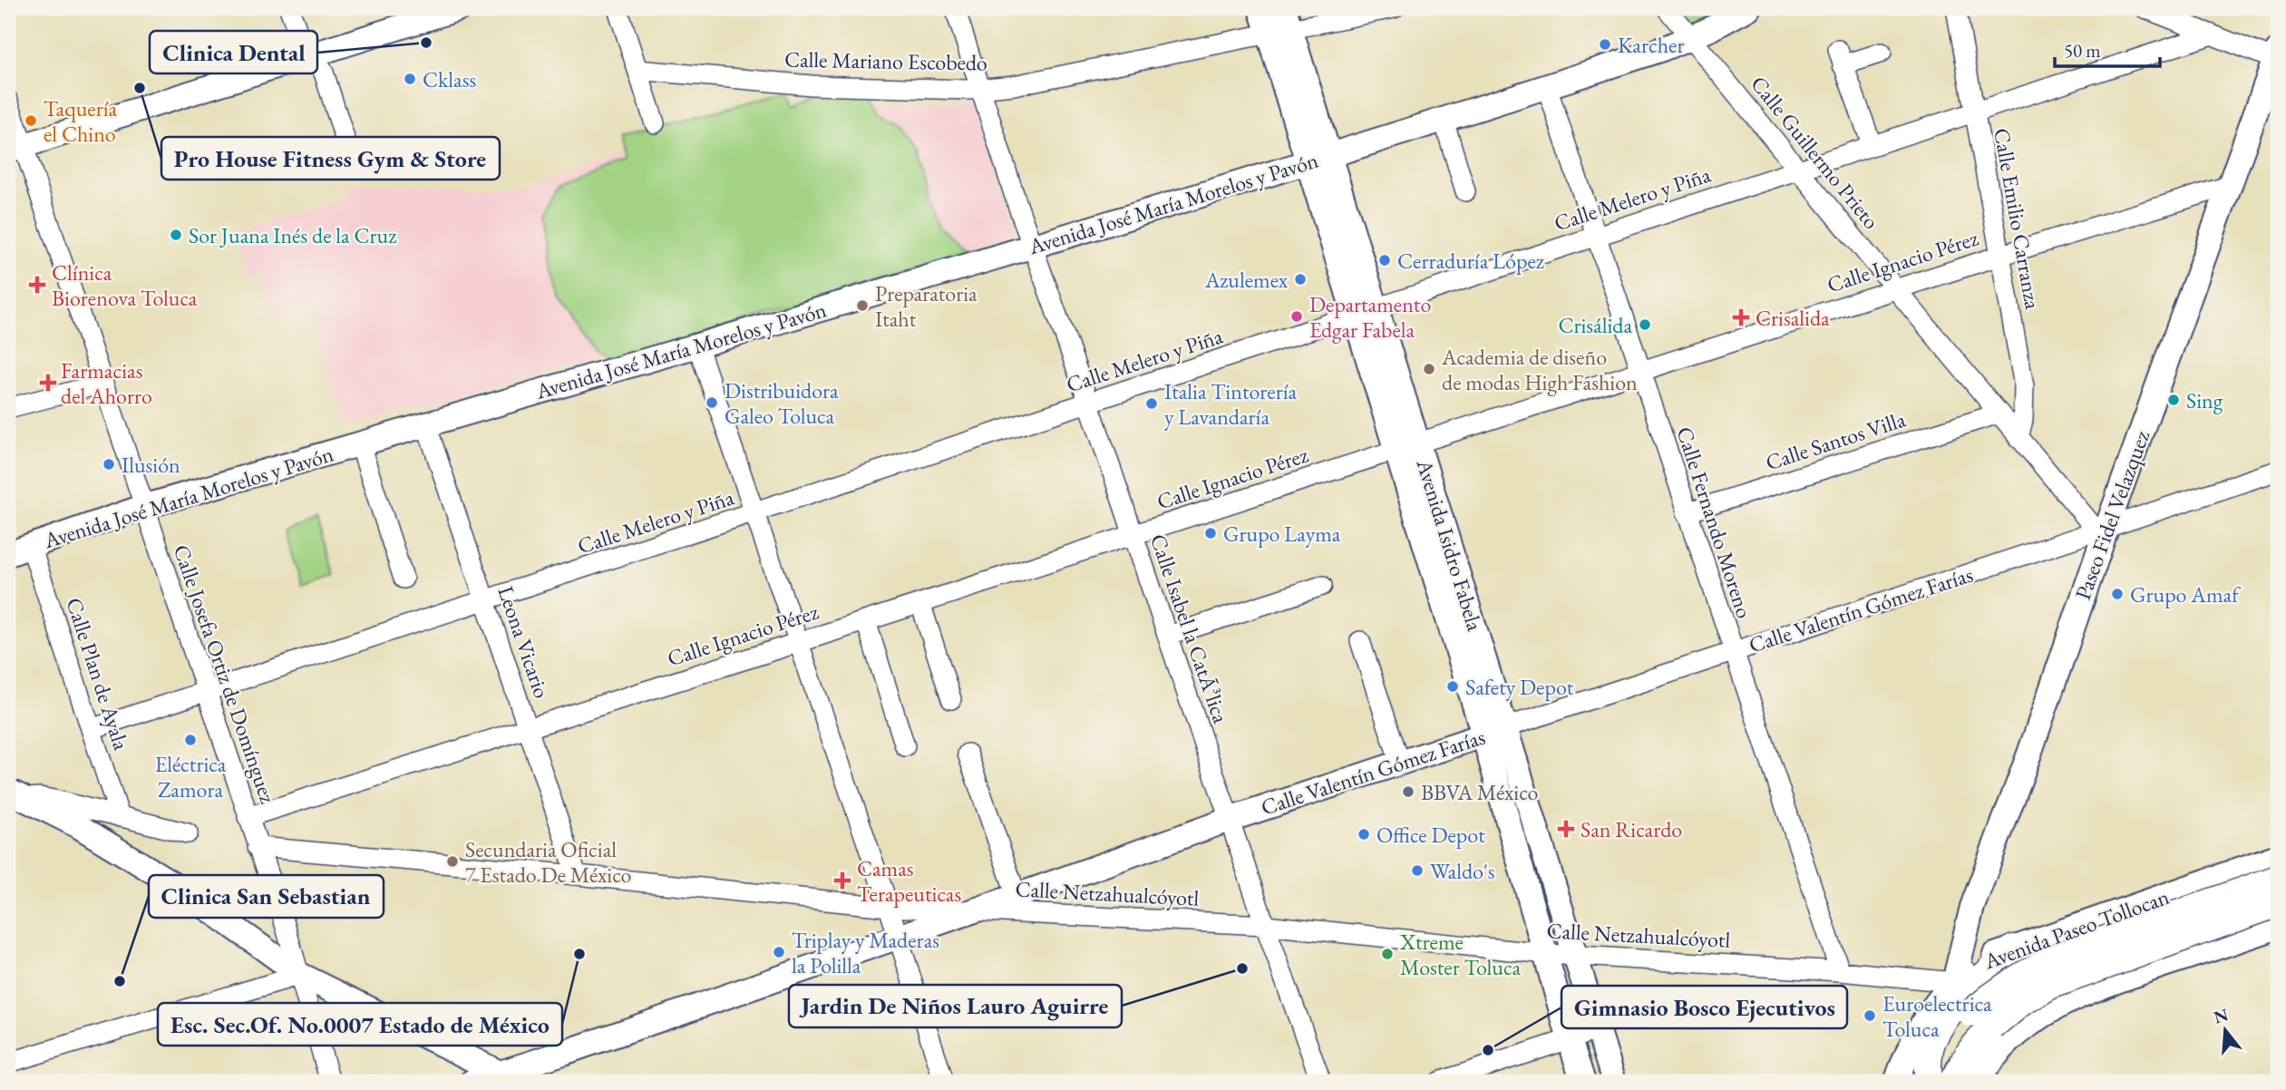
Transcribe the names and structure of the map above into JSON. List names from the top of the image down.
{
  "streets": {
    "highway": ["Avenida Paseo Tollocan"],
    "main road": [
      "Avenida José María Morelos y Pavón",
      "Paseo Fidel Velazquez",
      "Avenida Isidro Fabela",
      "Calle Valentín Gómez Farías"
    ],
    "street": [
      "Calle Mariano Escobedo",
      "Calle Guillermo Prieto",
      "Calle Melero y Piña",
      "Calle Emilio Carranza",
      "Calle Ignacio Pérez",
      "Calle Santos Villa",
      "Calle Fernando Moreno",
      "Calle Isabel la CatÃ³lica",
      "Leona Vicario",
      "Calle Plan de Ayala",
      "Calle Josefa Ortiz de Domínguez",
      "Calle Netzahualcóyotl"
    ]
  },
  "crossings": [
    ["Calle Mariano Escobedo", "Avenida Isidro Fabela"],
    ["Calle Mariano Escobedo", "Calle Isabel la CatÃ³lica"],
    ["Calle Guillermo Prieto", "Calle Melero y Piña"],
    ["Calle Guillermo Prieto", "Avenida José María Morelos y Pavón"],
    ["Calle Guillermo Prieto", "Calle Emilio Carranza"],
    ["Calle Guillermo Prieto", "Calle Ignacio Pérez"],
    ["Calle Guillermo Prieto", "Calle Santos Villa"],
    ["Calle Guillermo Prieto", "Paseo Fidel Velazquez"],
    ["Calle Guillermo Prieto", "Calle Valentín Gómez Farías"],
    ["Calle Melero y Piña", "Calle Emilio Carranza"],
    ["Calle Melero y Piña", "Calle Fernando Moreno"],
    ["Calle Melero y Piña", "Avenida Isidro Fabela"],
    ["Calle Melero y Piña", "Calle Isabel la CatÃ³lica"],
    ["Calle Melero y Piña", "Leona Vicario"],
    ["Calle Melero y Piña", "Calle Plan de Ayala"],
    ["Calle Melero y Piña", "Calle Josefa Ortiz de Domínguez"],
    ["Avenida José María Morelos y Pavón", "Calle Fernando Moreno"],
    ["Avenida José María Morelos y Pavón", "Avenida Isidro Fabela"],
    ["Avenida José María Morelos y Pavón", "Calle Isabel la CatÃ³lica"],
    ["Avenida José María Morelos y Pavón", "Leona Vicario"],
    ["Avenida José María Morelos y Pavón", "Calle Plan de Ayala"],
    ["Avenida José María Morelos y Pavón", "Calle Josefa Ortiz de Domínguez"],
    ["Calle Emilio Carranza", "Calle Ignacio Pérez"],
    ["Calle Ignacio Pérez", "Paseo Fidel Velazquez"],
    ["Calle Ignacio Pérez", "Calle Fernando Moreno"],
    ["Calle Ignacio Pérez", "Avenida Isidro Fabela"],
    ["Calle Ignacio Pérez", "Calle Isabel la CatÃ³lica"],
    ["Calle Ignacio Pérez", "Leona Vicario"],
    ["Calle Ignacio Pérez", "Calle Josefa Ortiz de Domínguez"],
    ["Calle Santos Villa", "Calle Fernando Moreno"],
    ["Paseo Fidel Velazquez", "Calle Valentín Gómez Farías"],
    ["Paseo Fidel Velazquez", "Calle Netzahualcóyotl"],
    ["Paseo Fidel Velazquez", "Avenida Paseo Tollocan"],
    ["Calle Fernando Moreno", "Calle Valentín Gómez Farías"],
    ["Calle Fernando Moreno", "Calle Netzahualcóyotl"],
    ["Avenida Isidro Fabela", "Calle Valentín Gómez Farías"],
    ["Avenida Isidro Fabela", "Calle Netzahualcóyotl"],
    ["Calle Valentín Gómez Farías", "Calle Isabel la CatÃ³lica"],
    ["Calle Valentín Gómez Farías", "Calle Netzahualcóyotl"],
    ["Calle Isabel la CatÃ³lica", "Calle Netzahualcóyotl"],
    ["Leona Vicario", "Calle Netzahualcóyotl"],
    ["Calle Josefa Ortiz de Domínguez", "Calle Netzahualcóyotl"],
    ["Calle Netzahualcóyotl", "Avenida Paseo Tollocan"]
  ],
  "places": {
    "other": [
      "Clinica Dental",
      "Karcher",
      "Cklass",
      "Pro House Fitness Gym & Store",
      "Taquería el Chino",
      "Sor Juana Inés de la Cruz",
      "Cerraduría López",
      "Azulemex",
      "Preparatoria Itaht",
      "Departamento Edgar Fabela",
      "Crisálida",
      "Academia de diseño de modas High Fashion",
      "Sing",
      "Distribuidora Galeo Toluca",
      "Italia Tintorería y Lavandaría",
      "Ilusión",
      "Grupo Layma",
      "Grupo Amaf",
      "Safety Depot",
      "Eléctrica Zamora",
      "BBVA México",
      "Office Depot",
      "Secundaria Oficial 7 Estado De México",
      "Waldo's",
      "Triplay y Maderas la Polilla",
      "Esc. Sec.Of. No.0007 Estado de México",
      "Xtreme Moster Toluca",
      "Jardin De Niños Lauro Aguirre",
      "Clinica San Sebastian",
      "Euroelectrica Toluca",
      "Gimnasio Bosco Ejecutivos"
    ],
    "health": [
      "Clínica Biorenova Toluca",
      "Crisalida",
      "Farmacias del Ahorro",
      "San Ricardo",
      "Camas Terapeuticas"
    ]
  },
  "scale_bar": "50 m",
  "north": "top"
}
